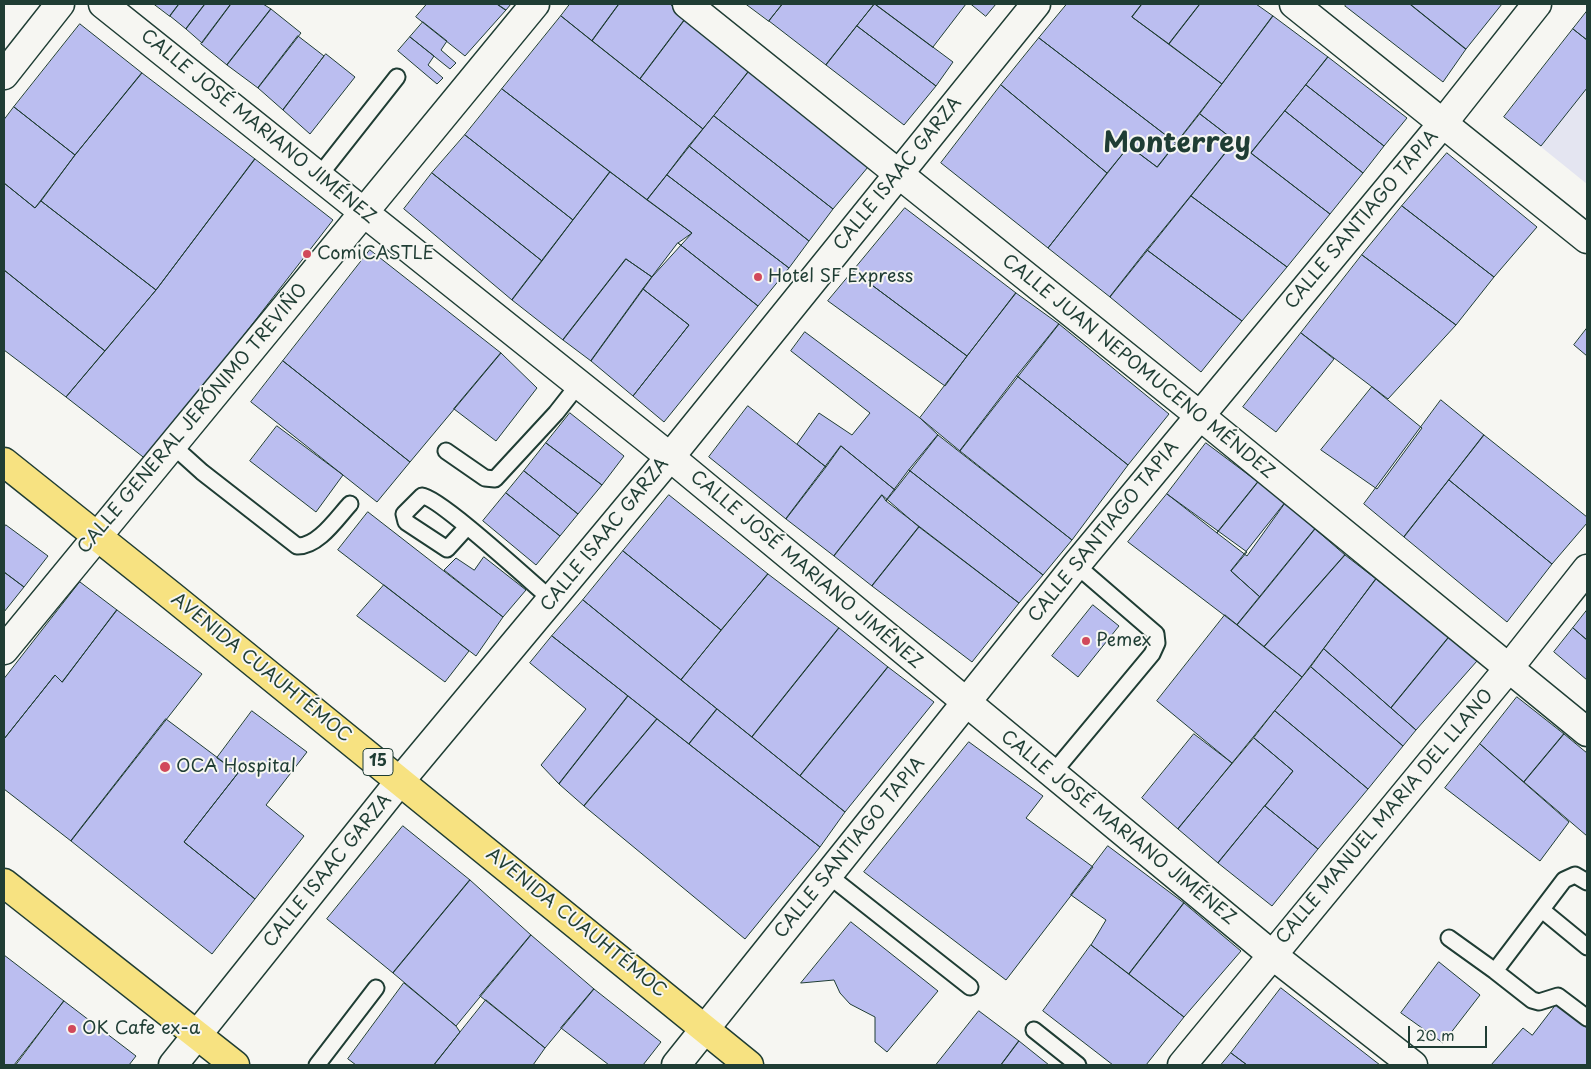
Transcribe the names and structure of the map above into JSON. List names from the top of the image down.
{
  "streets": {
    "highway": ["AVENIDA CUAUHTÉMOC", "15"],
    "street": [
      "CALLE JOSÉ MARIANO JIMÉNEZ",
      "CALLE ISAAC GARZA",
      "CALLE SANTIAGO TAPIA",
      "CALLE JUAN NEPOMUCENO MÉNDEZ",
      "CALLE GENERAL JERÓNIMO TREVIÑO",
      "CALLE MANUEL MARIA DEL LLANO"
    ]
  },
  "crossings": [
    ["CALLE JOSÉ MARIANO JIMÉNEZ", "CALLE ISAAC GARZA"],
    ["CALLE JOSÉ MARIANO JIMÉNEZ", "CALLE SANTIAGO TAPIA"],
    ["CALLE JOSÉ MARIANO JIMÉNEZ", "CALLE GENERAL JERÓNIMO TREVIÑO"],
    ["CALLE JOSÉ MARIANO JIMÉNEZ", "CALLE MANUEL MARIA DEL LLANO"],
    ["CALLE ISAAC GARZA", "CALLE JUAN NEPOMUCENO MÉNDEZ"],
    ["CALLE ISAAC GARZA", "AVENIDA CUAUHTÉMOC"],
    ["CALLE SANTIAGO TAPIA", "CALLE JUAN NEPOMUCENO MÉNDEZ"],
    ["CALLE SANTIAGO TAPIA", "AVENIDA CUAUHTÉMOC"],
    ["CALLE JUAN NEPOMUCENO MÉNDEZ", "CALLE MANUEL MARIA DEL LLANO"],
    ["CALLE GENERAL JERÓNIMO TREVIÑO", "AVENIDA CUAUHTÉMOC"]
  ],
  "districts": ["Monterrey"],
  "places": [
    "ComiCASTLE",
    "Hotel SF Express",
    "Pemex",
    "OCA Hospital",
    "OK Cafe ex-a"
  ],
  "scale_bar": "20 m"
}
